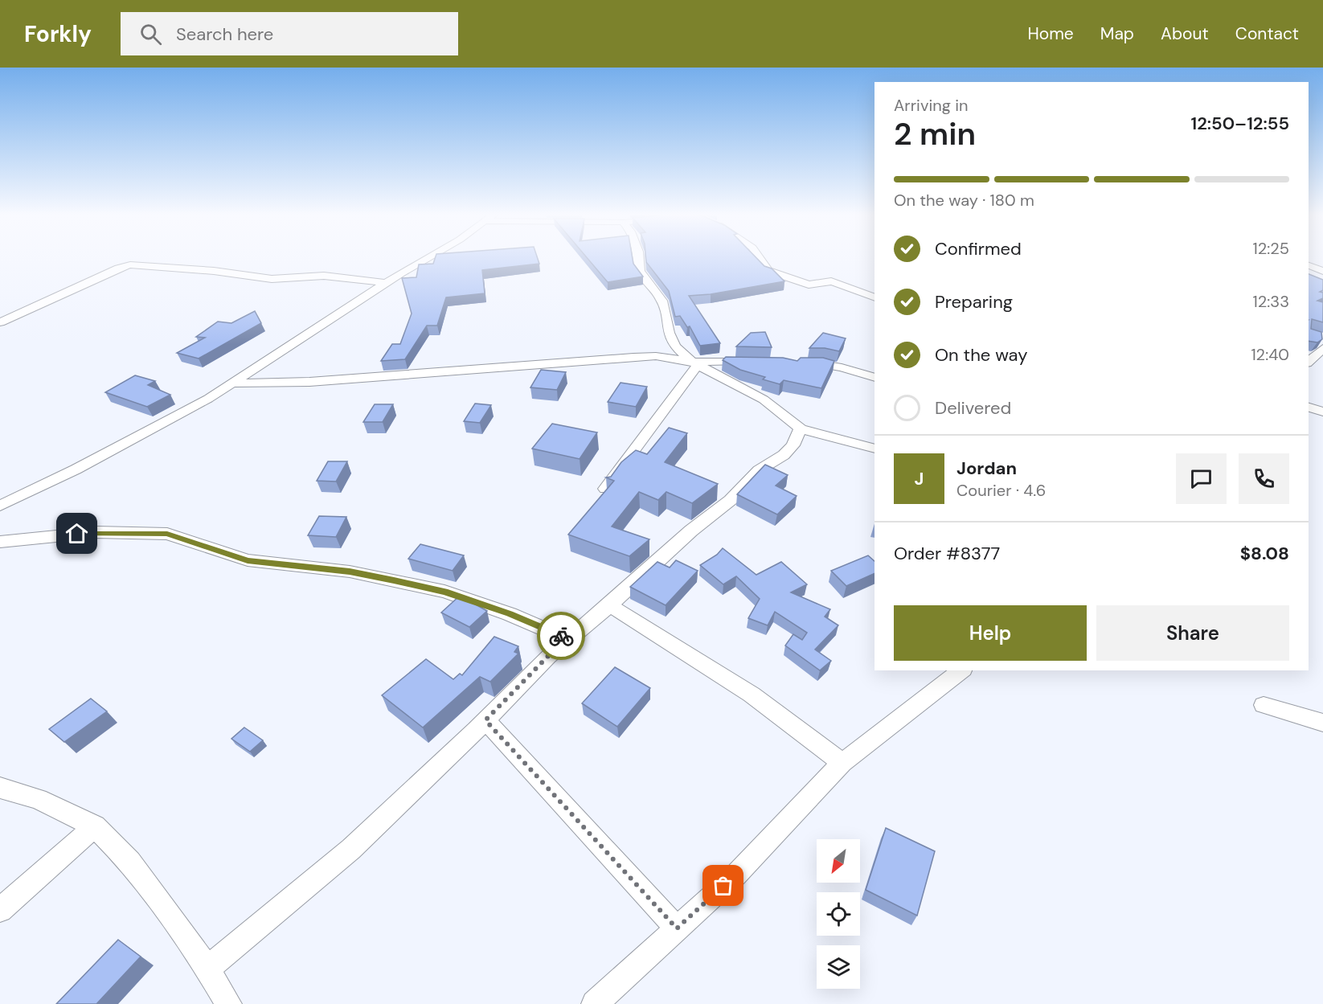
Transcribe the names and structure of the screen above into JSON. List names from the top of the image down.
{
  "north": "bottom left",
  "page": {
    "header": "Forkly",
    "search": "Search here",
    "nav": [
      "Home",
      "Map",
      "About",
      "Contact"
    ],
    "heading": ["2 min", "Arriving in", "12:50–12:55"],
    "panel": [
      "Jordan",
      "Courier · 4.6",
      "Order #8377",
      "$8.08"
    ],
    "bar": "On the way · 180 m",
    "list": [
      ["Confirmed", "12:25"],
      ["Preparing", "12:33"],
      ["On the way", "12:40"],
      "Delivered"
    ],
    "round": "J",
    "buttons": ["Help", "Share"]
  }
}
